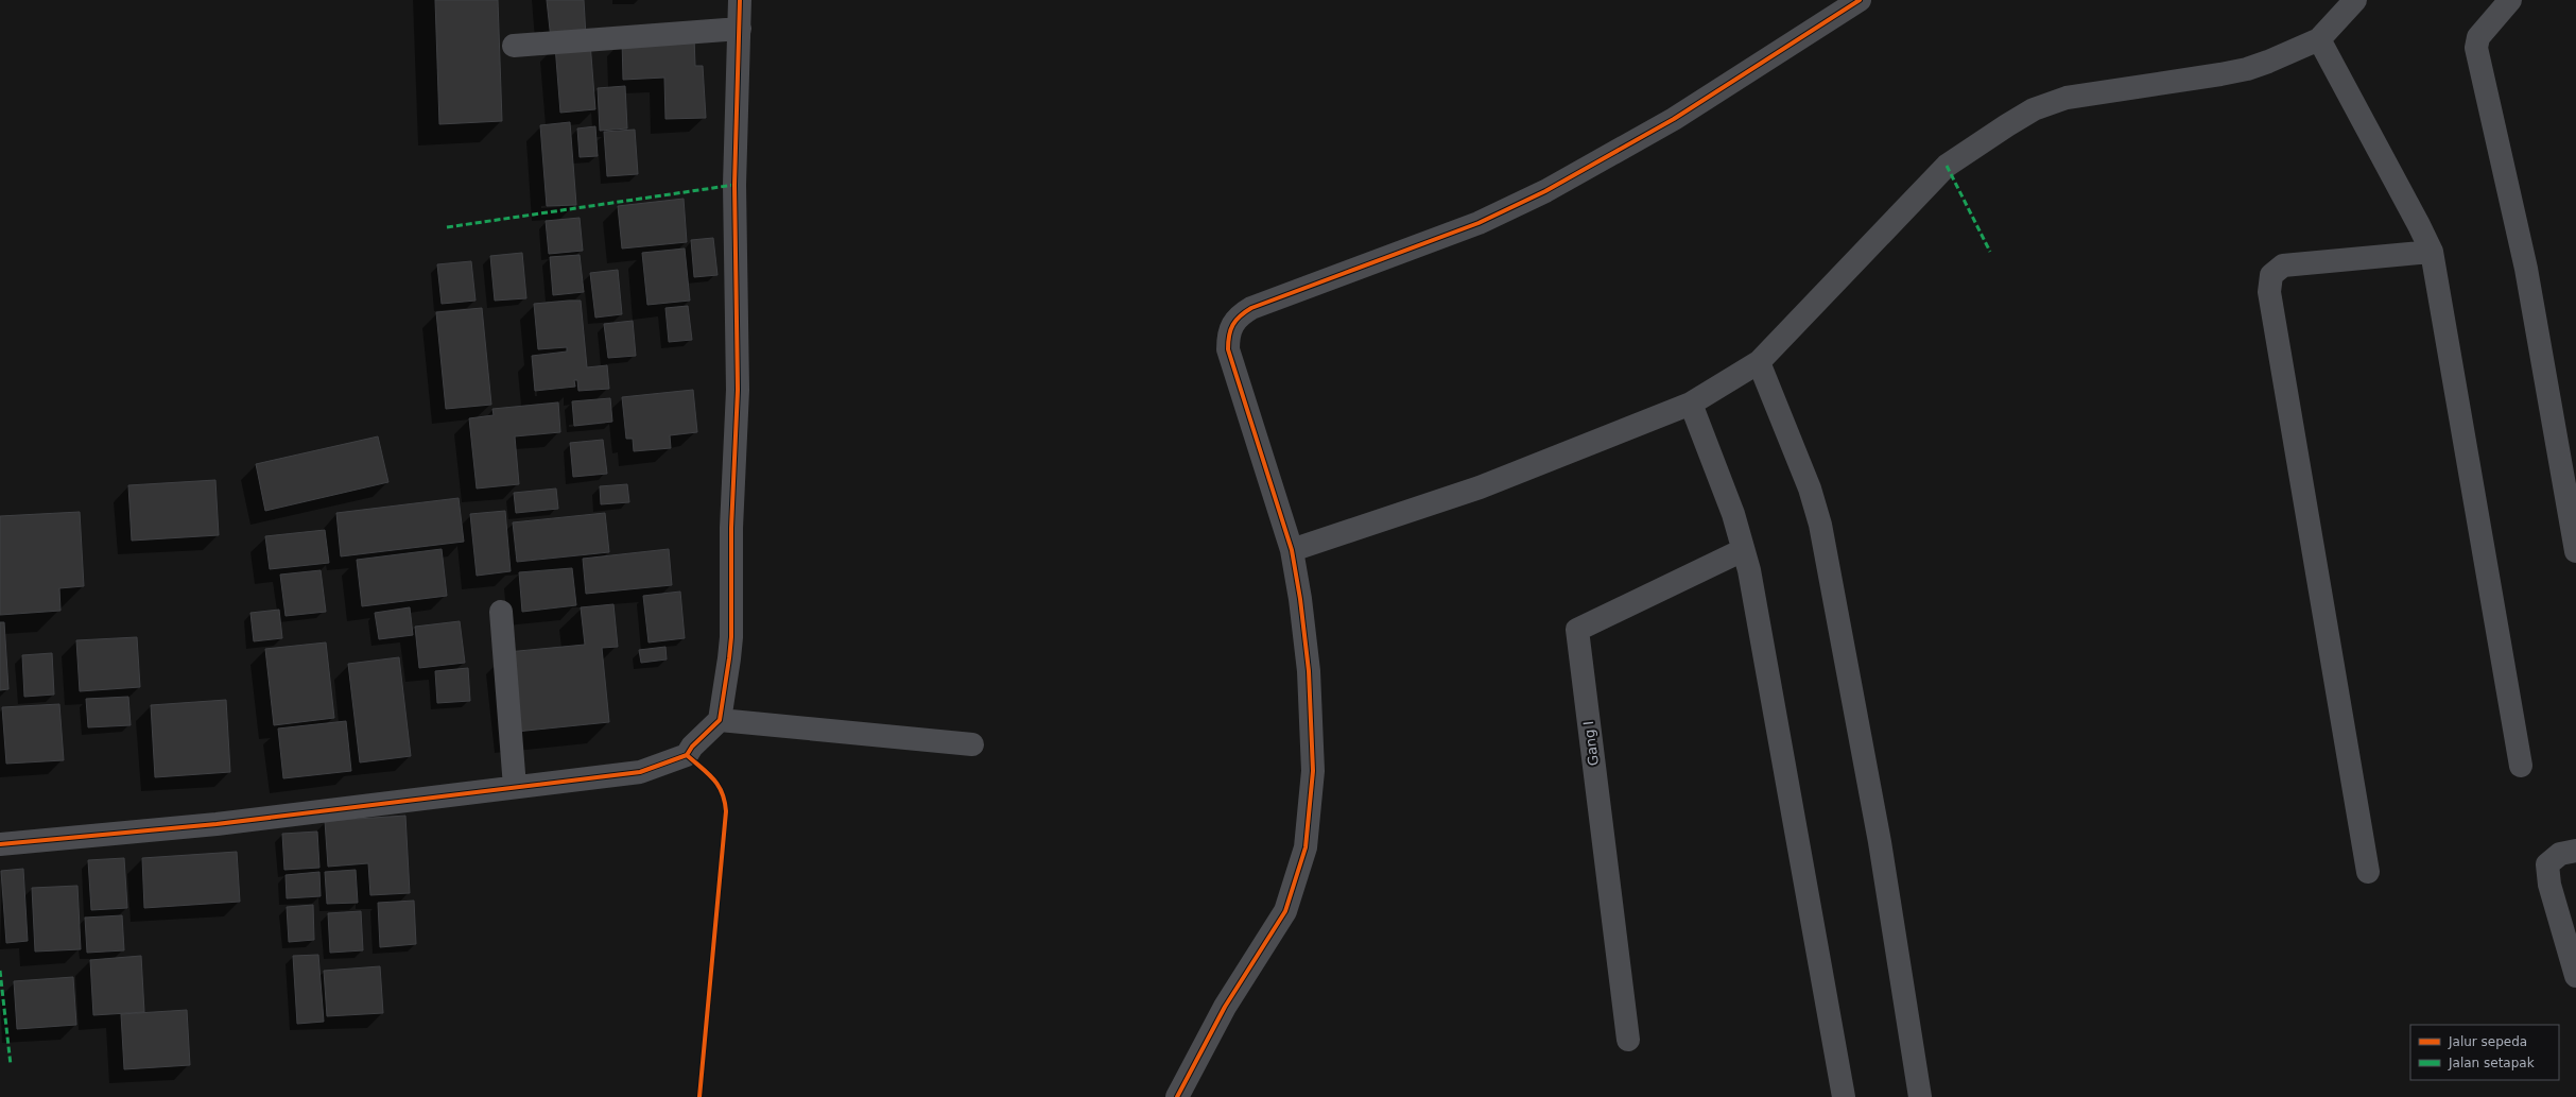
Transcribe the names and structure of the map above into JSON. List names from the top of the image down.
{
  "streets": {
    "street": ["Gang I"]
  },
  "legend": ["Jalur sepeda", "Jalan setapak"]
}
